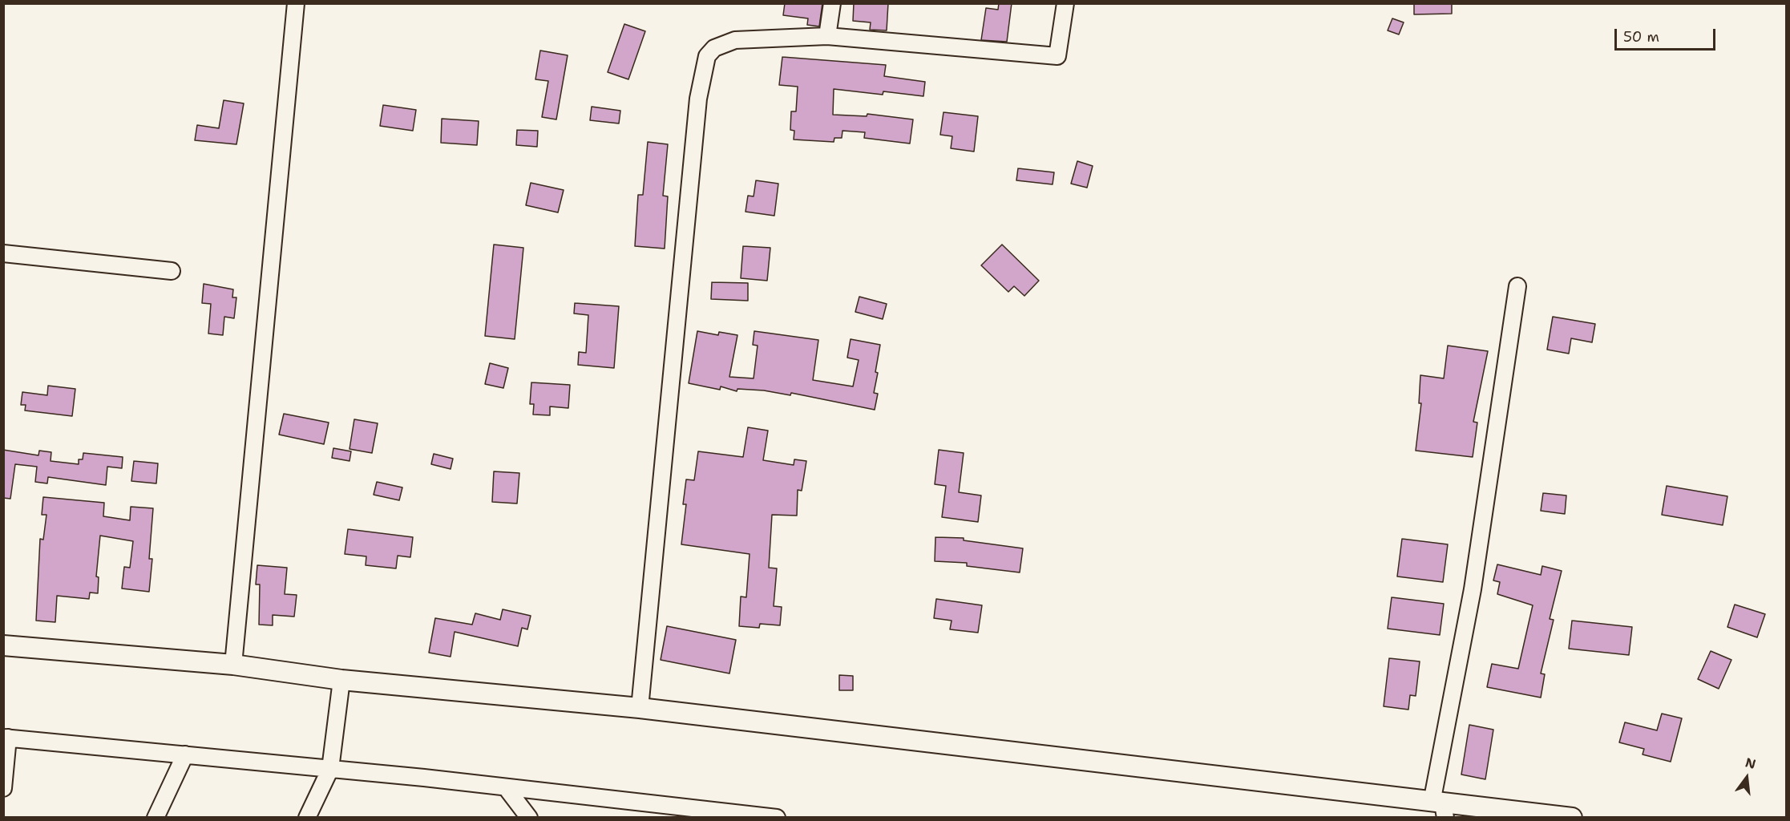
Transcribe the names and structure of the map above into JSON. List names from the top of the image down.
{
  "scale_bar": "50 m",
  "north": "top"
}
